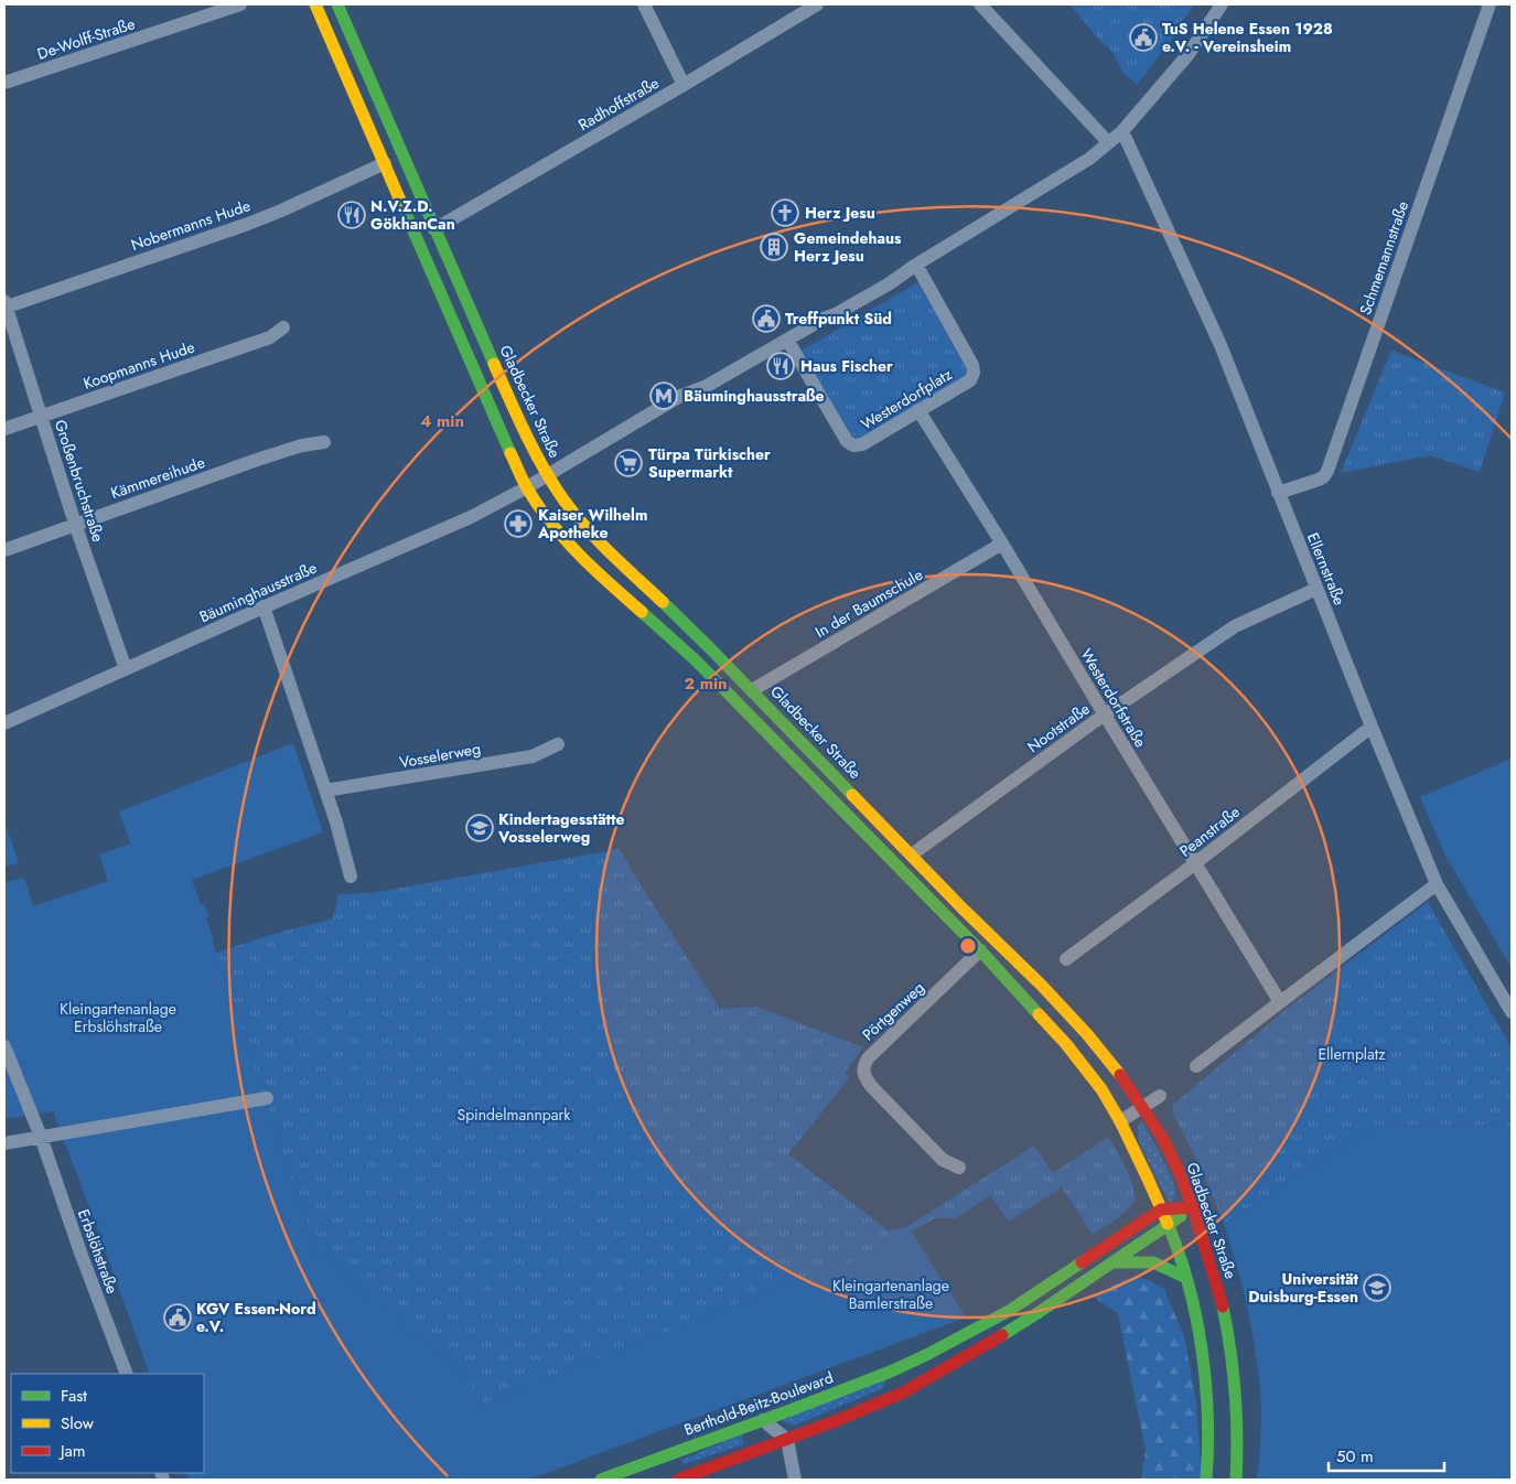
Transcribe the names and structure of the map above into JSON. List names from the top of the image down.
{
  "streets": {
    "main road": ["Gladbecker Straße", "Berthold-Beitz-Boulevard"],
    "street": [
      "De-Wolff-Straße",
      "Radhoffstraße",
      "Nobermanns Hude",
      "Schmemannstraße",
      "Koopmanns Hude",
      "Westerdorfplatz",
      "Kämmereihude",
      "Großenbruchstraße",
      "Ellernstraße",
      "Bäuminghausstraße",
      "In der Baumschule",
      "Westerdorfstraße",
      "Nootstraße",
      "Vosselerweg",
      "Peanstraße",
      "Pörtgenweg",
      "Erbslöhstraße"
    ]
  },
  "crossings": [
    ["Radhoffstraße", "Gladbecker Straße"],
    ["Nobermanns Hude", "Großenbruchstraße"],
    ["Schmemannstraße", "Ellernstraße"],
    ["Koopmanns Hude", "Großenbruchstraße"],
    ["Westerdorfplatz", "Bäuminghausstraße"],
    ["Westerdorfplatz", "Westerdorfstraße"],
    ["Gladbecker Straße", "Bäuminghausstraße"],
    ["Gladbecker Straße", "In der Baumschule"],
    ["Gladbecker Straße", "Nootstraße"],
    ["Gladbecker Straße", "Berthold-Beitz-Boulevard"],
    ["Kämmereihude", "Großenbruchstraße"],
    ["Großenbruchstraße", "Bäuminghausstraße"],
    ["Ellernstraße", "Bäuminghausstraße"],
    ["Ellernstraße", "Nootstraße"],
    ["Ellernstraße", "Peanstraße"],
    ["In der Baumschule", "Westerdorfstraße"],
    ["Westerdorfstraße", "Nootstraße"],
    ["Westerdorfstraße", "Peanstraße"]
  ],
  "parks": [
    "Kleingartenanlage Erbslöhstraße",
    "Ellernplatz",
    "Spindelmannpark",
    "Kleingartenanlage Bamlerstraße"
  ],
  "places": {
    "public building": ["TuS Helene Essen 1928 e.V. - Vereinsheim", "Treffpunkt Süd", "KGV Essen-Nord e.V."],
    "church": ["Herz Jesu"],
    "restaurant": ["N.V.Z.D. GökhanCan", "Haus Fischer"],
    "building": ["Gemeindehaus Herz Jesu"],
    "metro station": ["Bäuminghausstraße"],
    "supermarket": ["Türpa Türkischer Supermarkt"],
    "pharmacy": ["Kaiser Wilhelm Apotheke"],
    "school or university": ["Kindertagesstätte Vosselerweg", "Universität Duisburg-Essen"]
  },
  "legend": ["Fast", "Slow", "Jam"],
  "scale_bar": "50 m",
  "rings": ["4 min", "2 min"]
}
